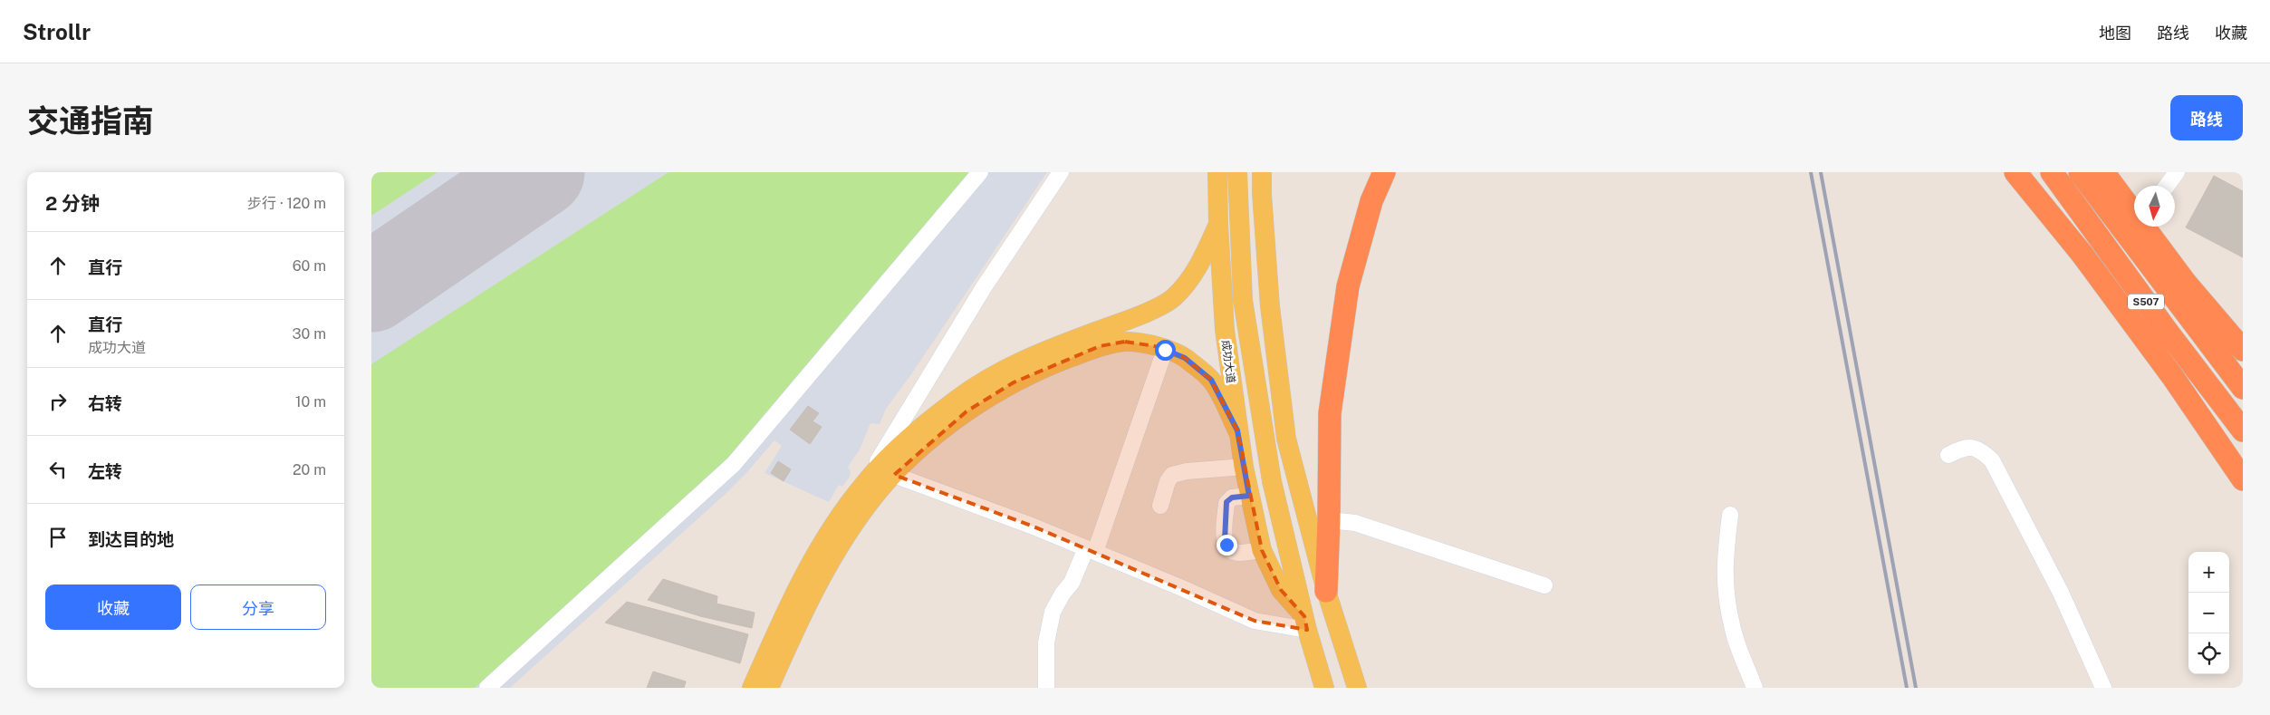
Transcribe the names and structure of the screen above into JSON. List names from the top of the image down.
{
  "streets": {
    "highway": ["S507"],
    "main road": ["成功大道"]
  },
  "north": "bottom",
  "page": {
    "header": "Strollr",
    "nav": ["地图", "路线", "收藏"],
    "title": "交通指南",
    "buttons": [
      "路线",
      ["收藏", "分享"]
    ],
    "heading": ["2 分钟", "步行 · 120 m"],
    "list": [
      ["直行", "60 m"],
      ["直行", "成功大道", "30 m"],
      ["右转", "10 m"],
      ["左转", "20 m"],
      "到达目的地"
    ],
    "map_buttons": ["+", "−"]
  }
}
